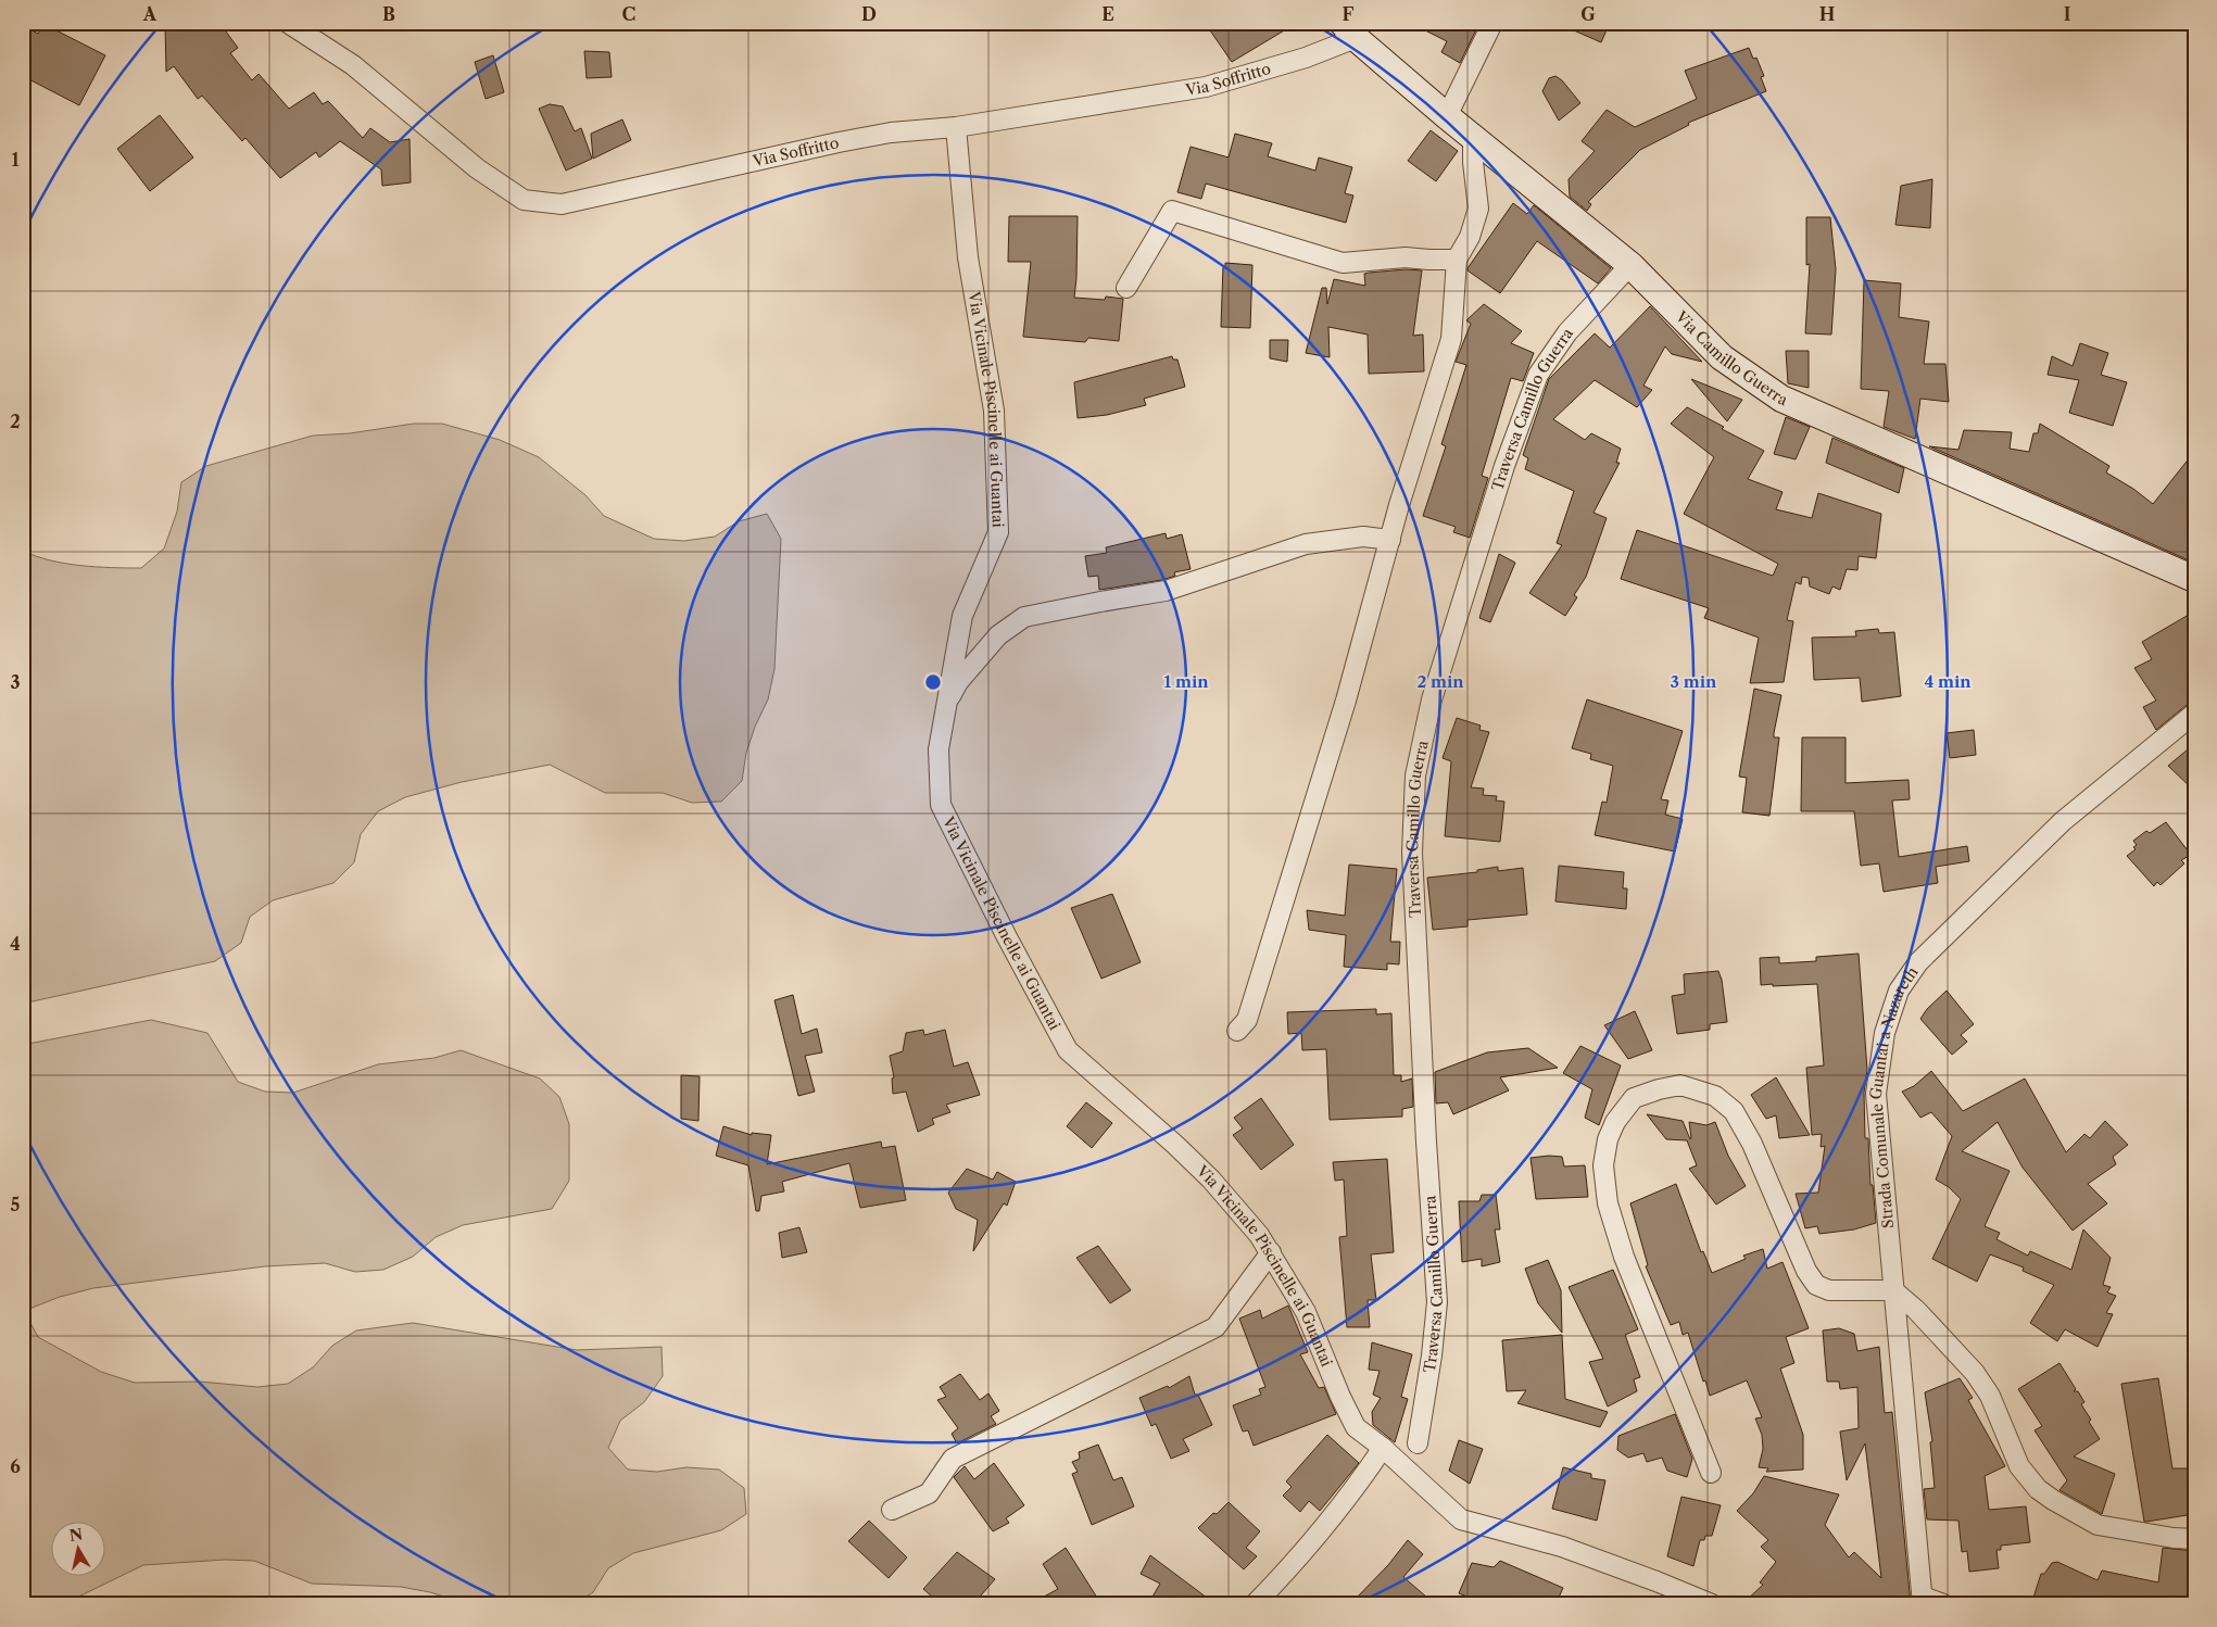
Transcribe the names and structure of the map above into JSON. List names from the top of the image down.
{
  "streets": {
    "street": [
      "Via Soffritto",
      "Via Camillo Guerra",
      "Via Vicinale Piscinelle ai Guantai",
      "Traversa Camillo Guerra",
      "Strada Comunale Guantai a Nazareth"
    ]
  },
  "crossings": [
    ["Via Soffritto", "Via Camillo Guerra"],
    ["Via Soffritto", "Via Vicinale Piscinelle ai Guantai"],
    ["Via Camillo Guerra", "Traversa Camillo Guerra"]
  ],
  "north": "top",
  "grid": {
    "columns": [
      "A",
      "B",
      "C",
      "D",
      "E",
      "F",
      "G",
      "H",
      "I"
    ],
    "rows": [
      "1",
      "2",
      "3",
      "4",
      "5",
      "6"
    ]
  },
  "rings": [
    "1 min",
    "2 min",
    "3 min",
    "4 min"
  ]
}
